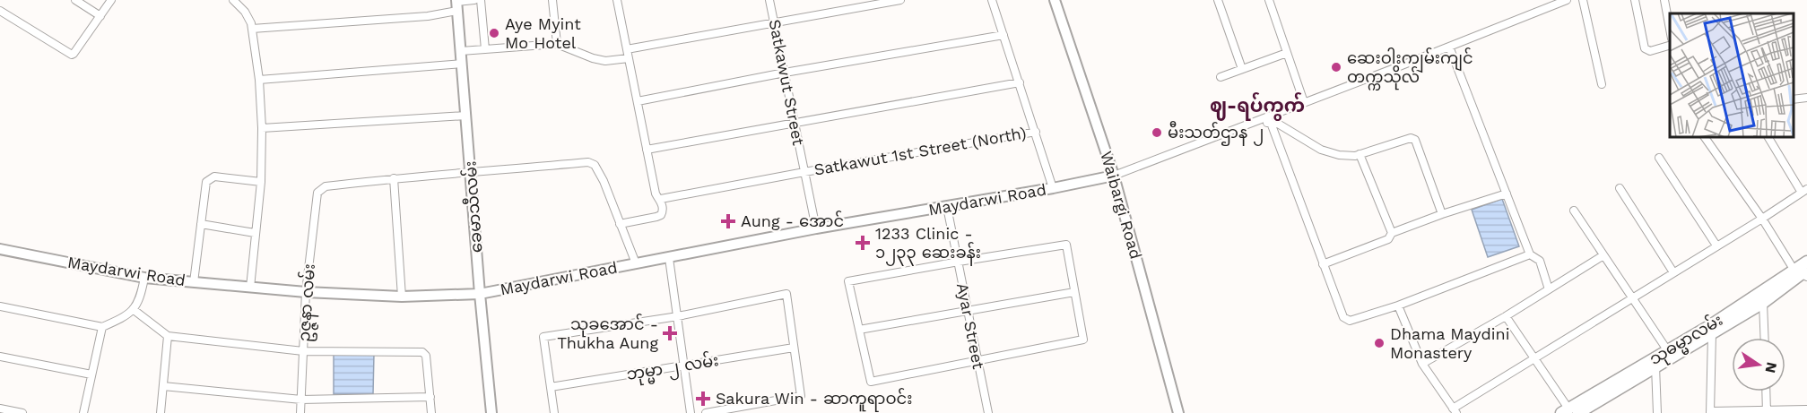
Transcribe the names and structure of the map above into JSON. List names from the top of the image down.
{
  "streets": {
    "main road": ["သုဓမ္မာလမ်း"],
    "street": [
      "Satkawut Street",
      "Satkawut 1st Street (North)",
      "Maydarwi Road",
      "Waibargi Road",
      "ခေမာသီလမ်း",
      "ဥဇ္ဇနာ လမ်း",
      "Ayar Street",
      "ဘုမ္မာ ၂ လမ်း"
    ]
  },
  "crossings": [
    ["Satkawut Street", "Satkawut 1st Street (North)"],
    ["Satkawut Street", "Maydarwi Road"],
    ["Maydarwi Road", "Waibargi Road"],
    ["Maydarwi Road", "ခေမာသီလမ်း"],
    ["Maydarwi Road", "ဥဇ္ဇနာ လမ်း"],
    ["Maydarwi Road", "Ayar Street"]
  ],
  "districts": ["ဈ-ရပ်ကွက်"],
  "places": {
    "other": [
      "Aye Myint Mo Hotel",
      "ဆေးဝါးကျွမ်းကျင် တက္ကသိုလ်",
      "မီးသတ်ဌာန ၂",
      "Dhama Maydini Monastery"
    ],
    "health": [
      "Aung - အောင်",
      "1233 Clinic - ၁၂၃၃ ဆေးခန်း",
      "သုခအောင် - Thukha Aung",
      "Sakura Win - ဆာကူရာဝင်း"
    ]
  },
  "north": "right"
}
